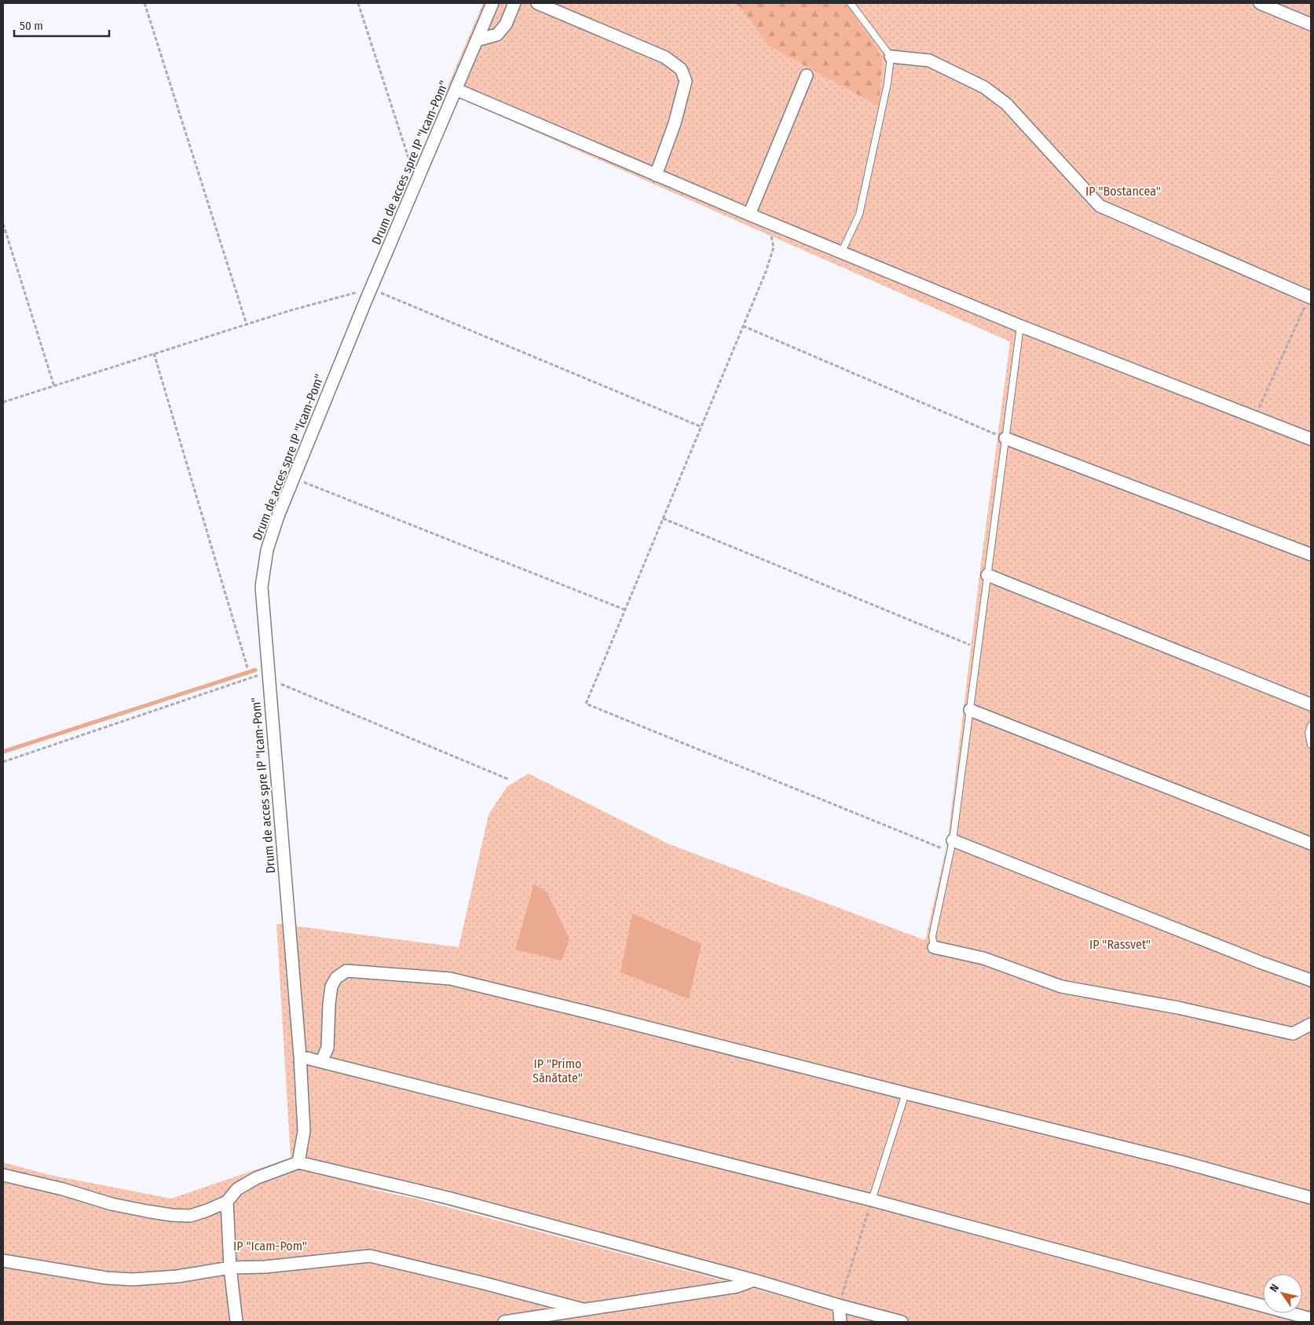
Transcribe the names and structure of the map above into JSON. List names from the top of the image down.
{
  "streets": {
    "street": ["Drum de acces spre IP \"Icam-Pom\""]
  },
  "parks": [
    "IP \"Bostancea\"",
    "IP \"Rassvet\"",
    "IP \"Primo Sănătate\"",
    "IP \"Icam-Pom\""
  ],
  "scale_bar": "50 m",
  "north": "top left"
}
